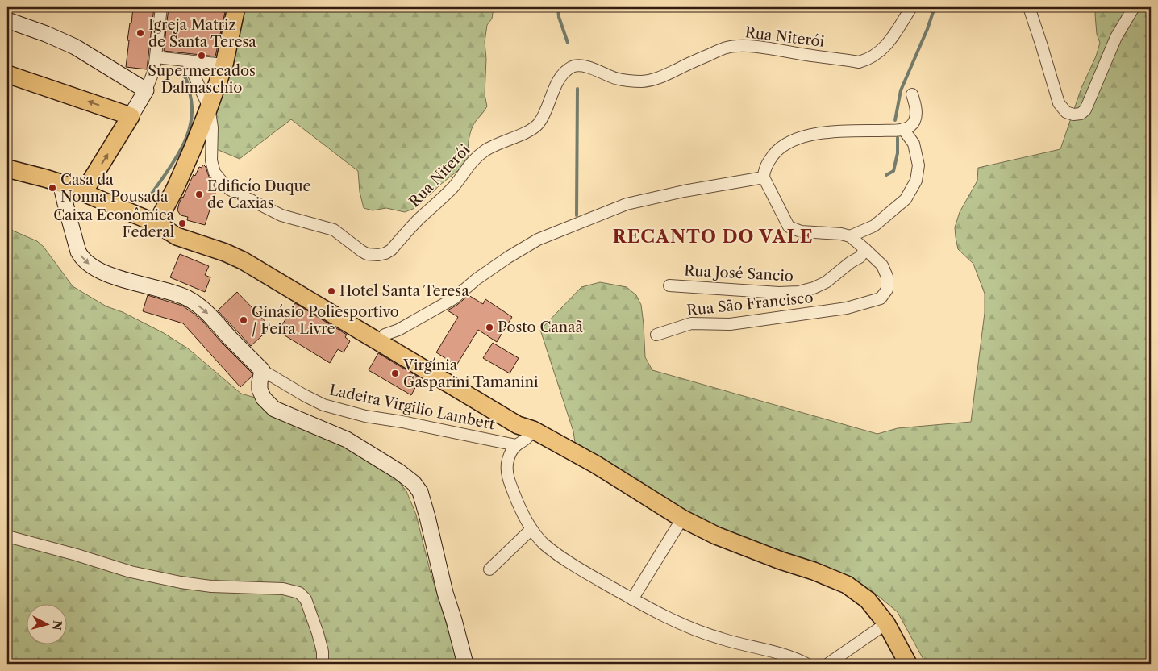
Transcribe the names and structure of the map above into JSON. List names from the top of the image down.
{
  "streets": {
    "street": [
      "Rua Niterói",
      "Rua José Sancio",
      "Rua São Francisco",
      "Ladeira Virgilio Lambert"
    ]
  },
  "crossings": [
    ["Rua José Sancio", "Rua São Francisco"]
  ],
  "districts": ["RECANTO DO VALE"],
  "places": [
    "Igreja Matriz de Santa Teresa",
    "Supermercados Dalmaschio",
    "Casa da Nonna Pousada",
    "Edificío Duque de Caxias",
    "Caixa Econômica Federal",
    "Hotel Santa Teresa",
    "Ginásio Poliesportivo / Feira Livre",
    "Posto Canaã",
    "Virgínia Gasparini Tamanini"
  ],
  "north": "right"
}
